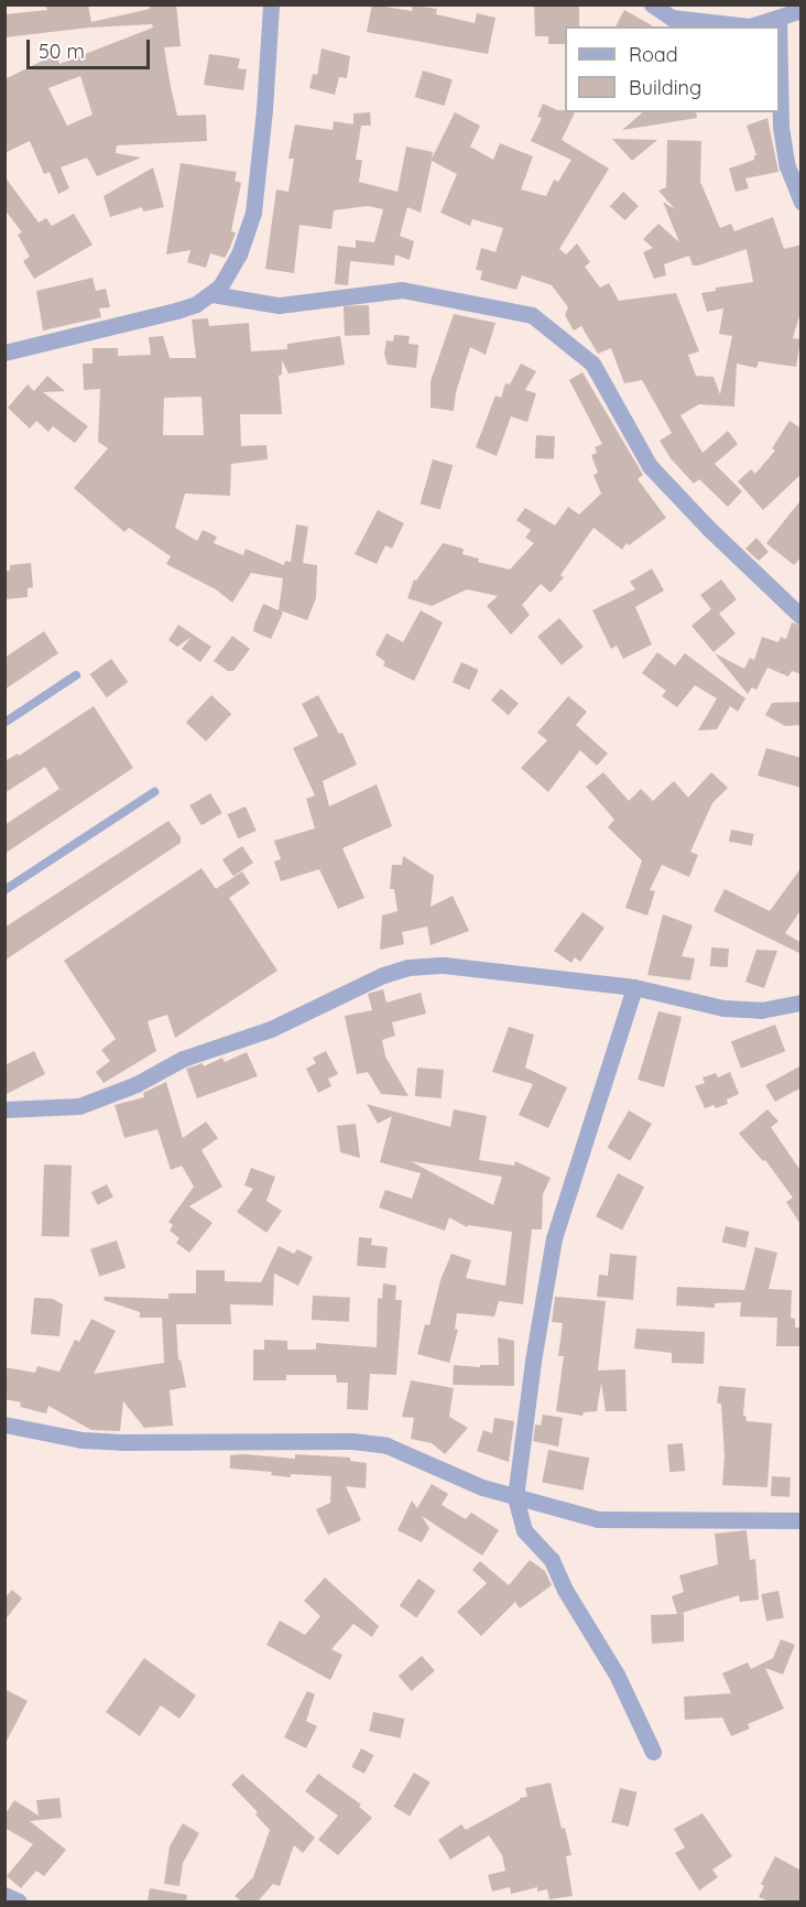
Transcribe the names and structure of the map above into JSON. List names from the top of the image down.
{
  "legend": ["Road", "Building"],
  "scale_bar": "50 m"
}
